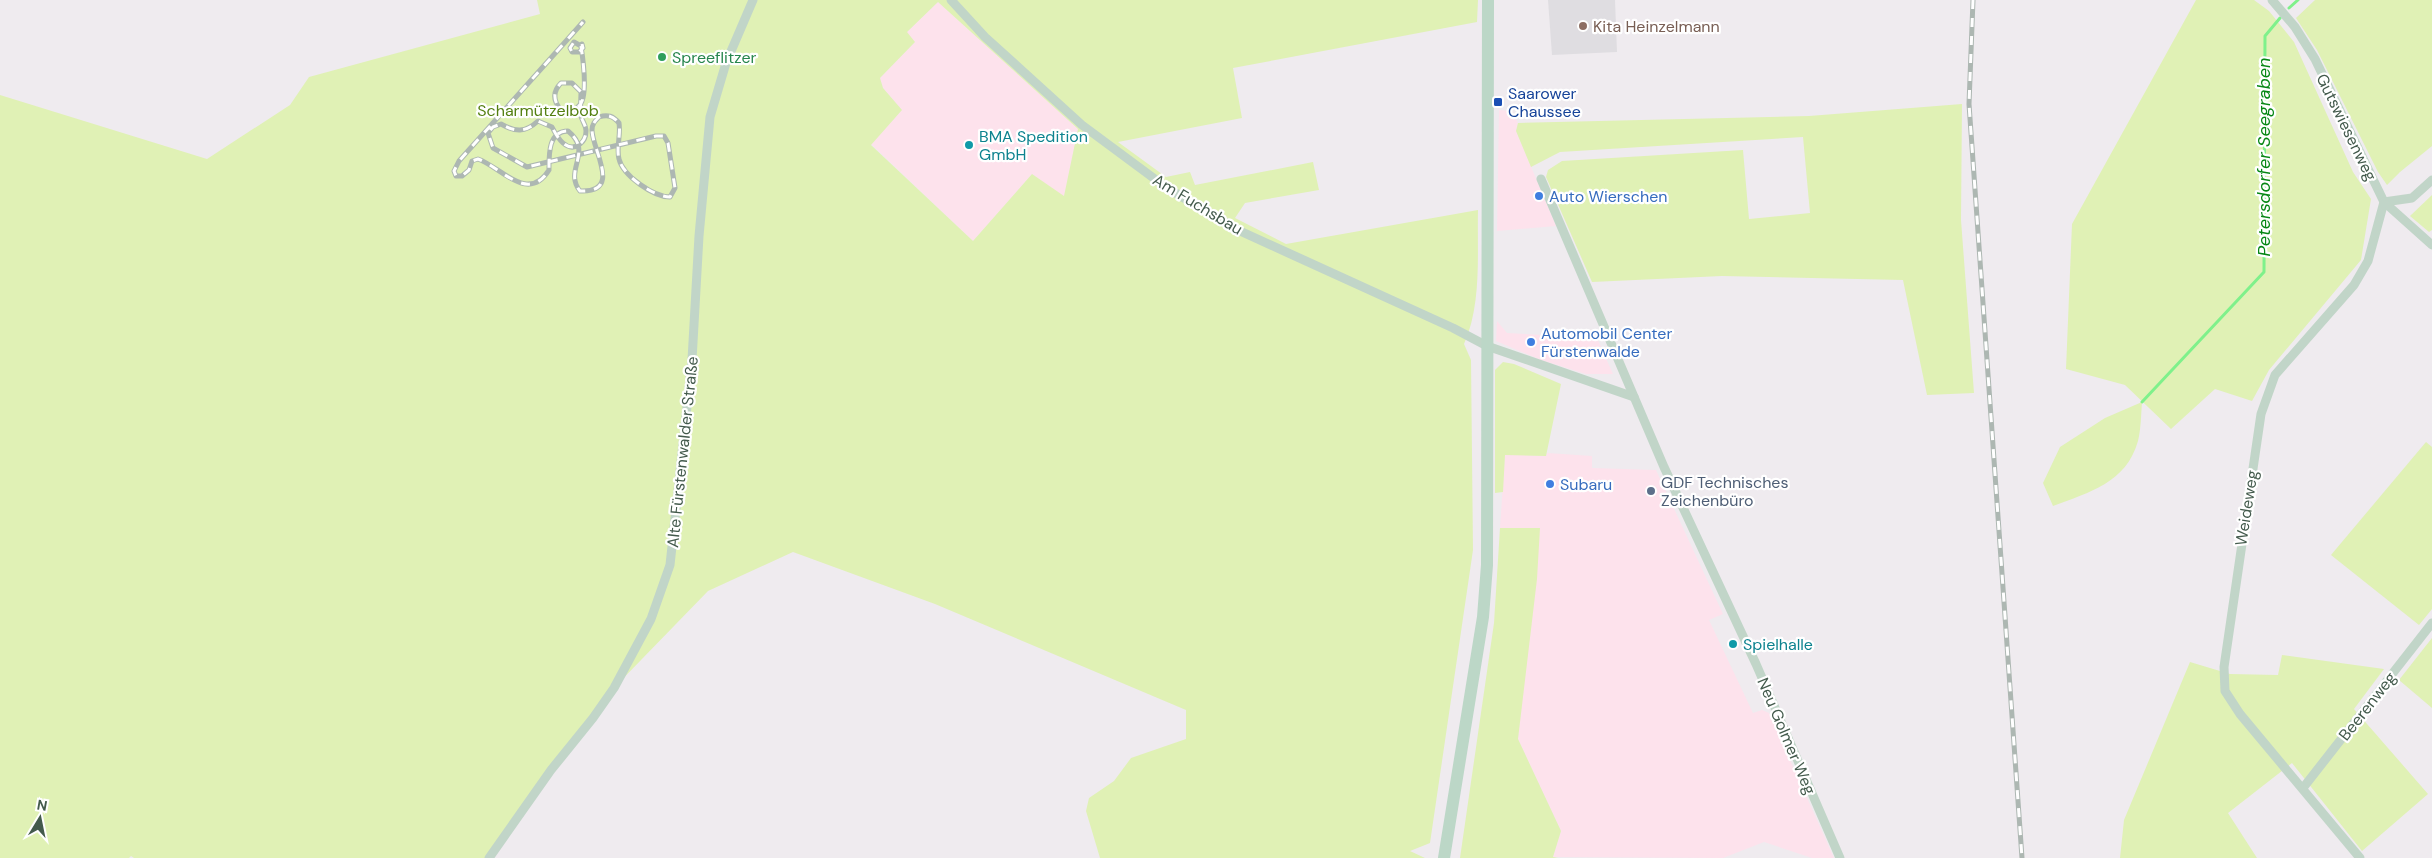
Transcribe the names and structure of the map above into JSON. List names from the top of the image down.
{
  "streets": {
    "street": [
      "Gutswiesenweg",
      "Am Fuchsbau",
      "Alte Fürstenwalder Straße",
      "Weideweg",
      "Beerenweg",
      "Neu Golmer Weg"
    ]
  },
  "crossings": [
    ["Gutswiesenweg", "Weideweg"],
    ["Weideweg", "Beerenweg"]
  ],
  "water": ["Petersdorfer Seegraben"],
  "parks": ["Scharmützelbob"],
  "places": {
    "other": [
      "Kita Heinzelmann",
      "Spreeflitzer",
      "BMA Spedition GmbH",
      "Auto Wierschen",
      "Automobil Center Fürstenwalde",
      "Subaru",
      "GDF Technisches Zeichenbüro",
      "Spielhalle"
    ],
    "transit": ["Saarower Chaussee"]
  },
  "north": "top"
}
